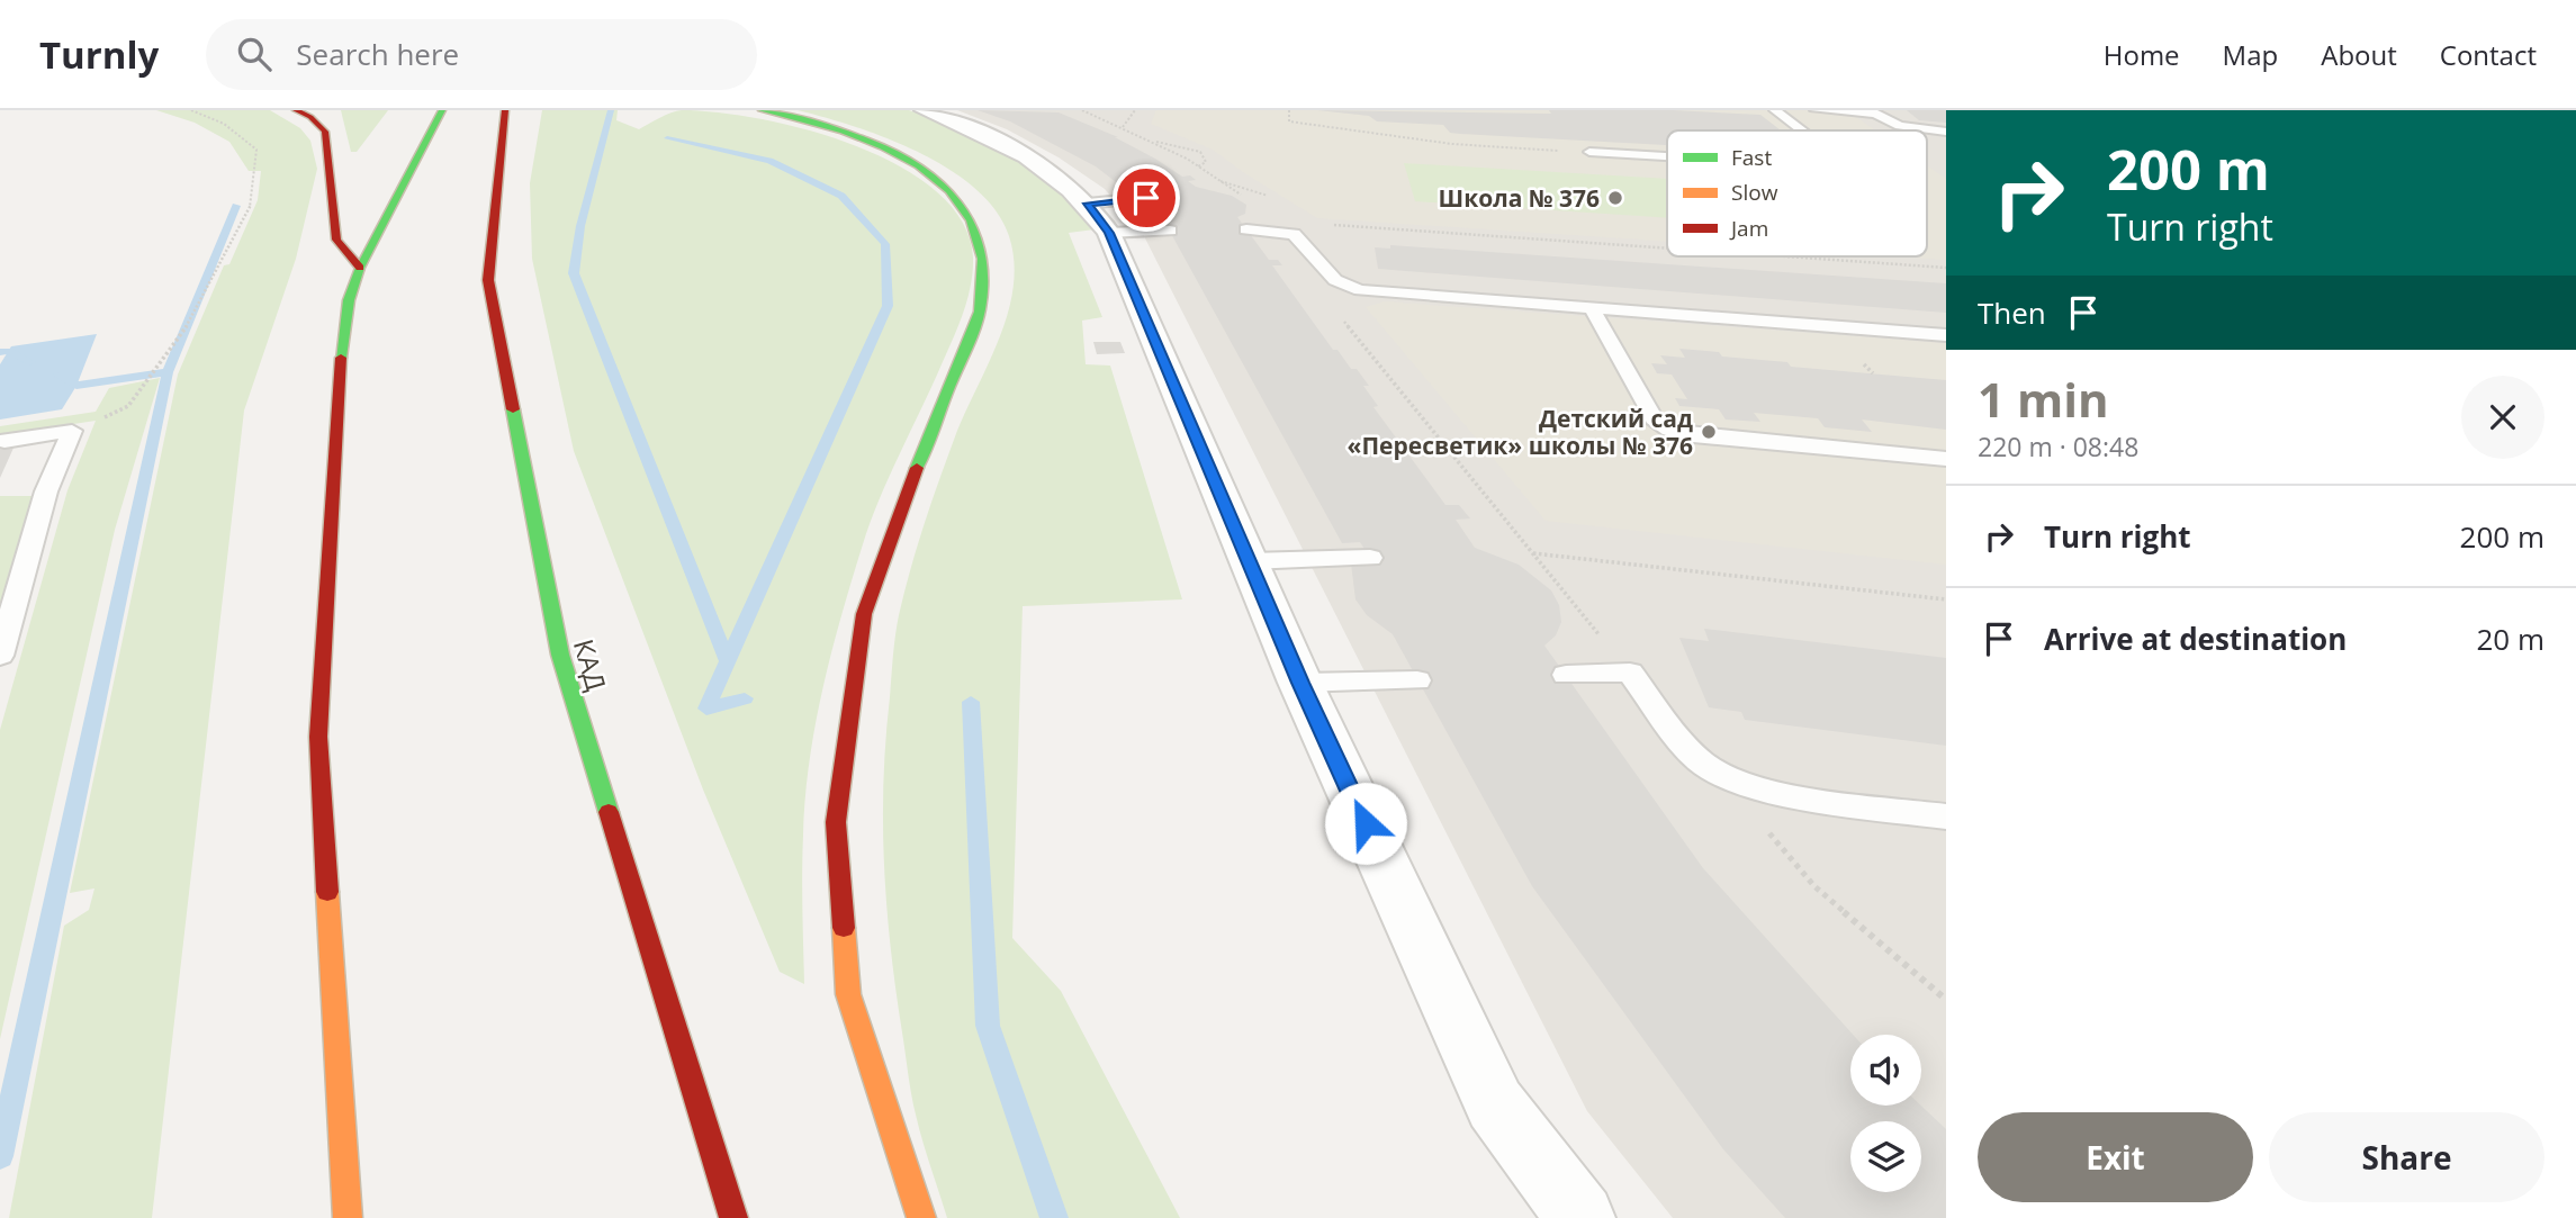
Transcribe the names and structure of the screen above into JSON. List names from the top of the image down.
{
  "streets": {
    "highway": ["КАД"]
  },
  "places": ["Школа № 376", "Детский сад «Пересветик» школы № 376"],
  "legend": ["Fast", "Slow", "Jam"],
  "page": {
    "header": "Turnly",
    "search": "Search here",
    "nav": [
      "Home",
      "Map",
      "About",
      "Contact"
    ],
    "turn": ["200 m", "Turn right"],
    "then": "Then",
    "heading": ["1 min", "220 m · 08:48"],
    "list": [
      {
        "name": "Turn right",
        "value": "200 m"
      },
      {
        "name": "Arrive at destination",
        "value": "20 m"
      }
    ],
    "buttons": ["Exit", "Share"]
  }
}
